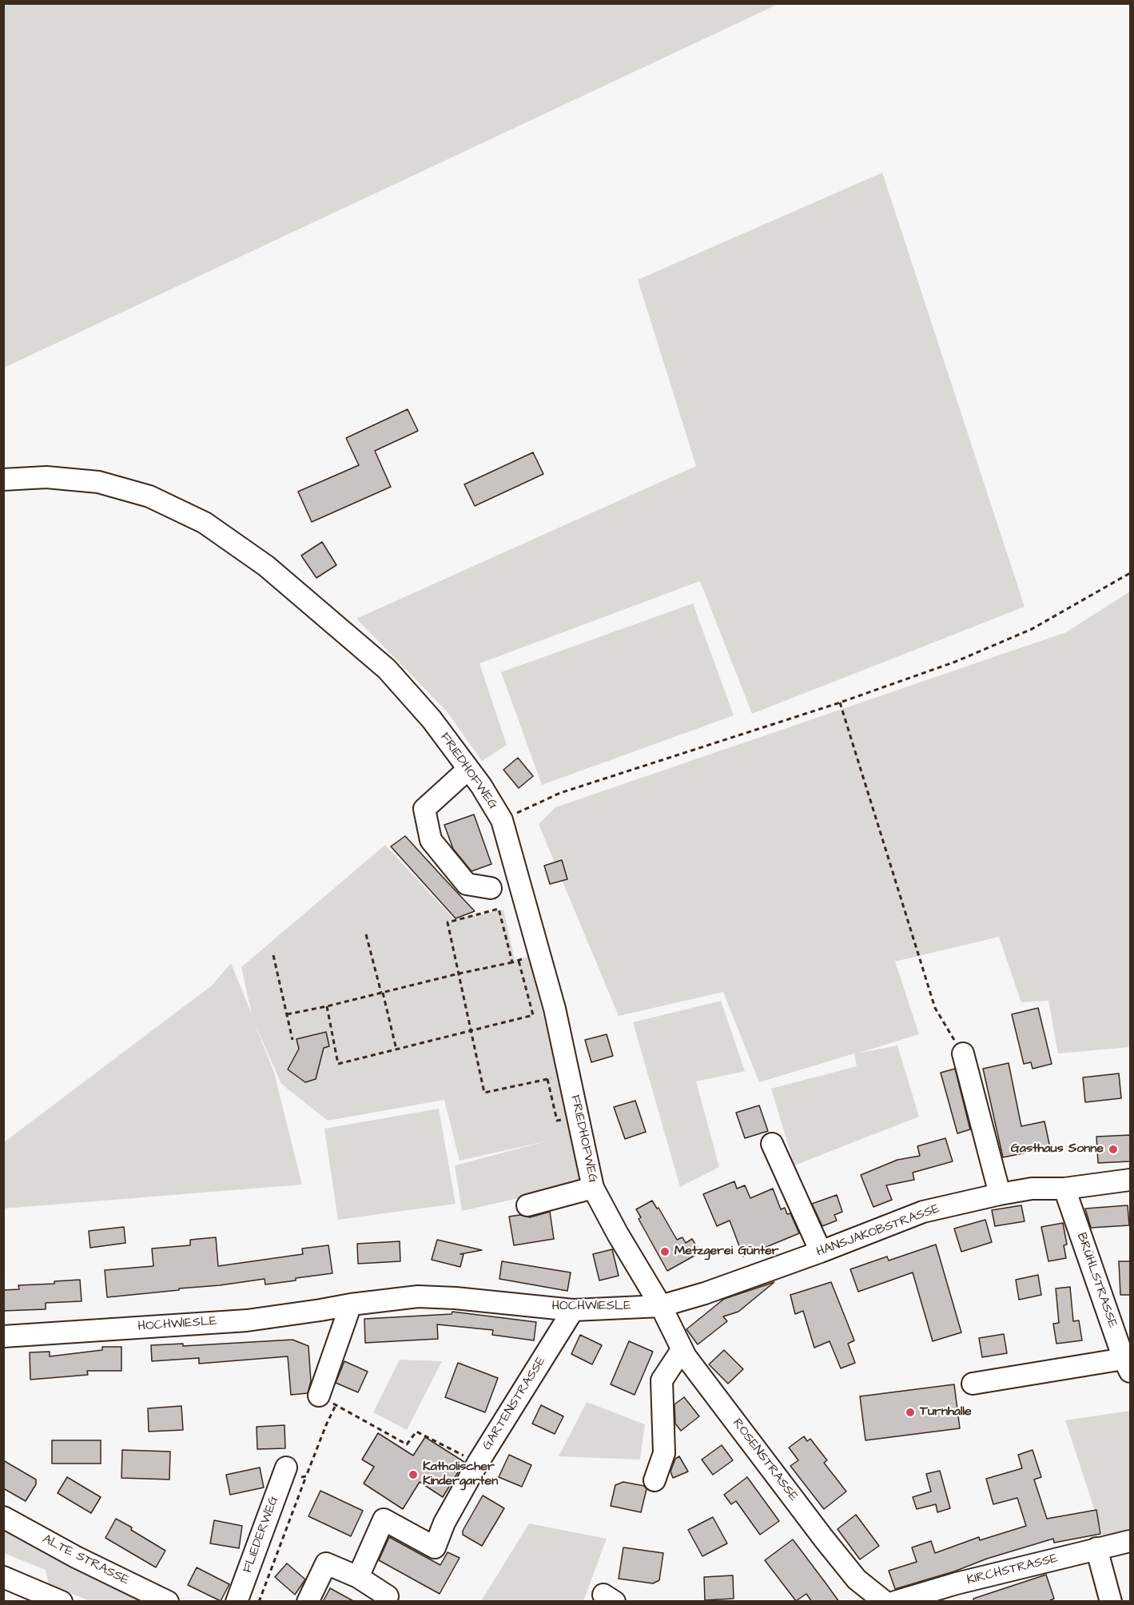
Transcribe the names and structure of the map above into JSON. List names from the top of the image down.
{
  "streets": {
    "street": [
      "FRIEDHOFWEG",
      "HANSJAKOBSTRASSE",
      "BRÜHLSTRASSE",
      "HOCHWIESLE",
      "GARTENSTRASSE",
      "ROSENSTRASSE",
      "FLIEDERWEG",
      "ALTE STRASSE",
      "KIRCHSTRASSE"
    ]
  },
  "crossings": [
    ["FRIEDHOFWEG", "HANSJAKOBSTRASSE"],
    ["FRIEDHOFWEG", "HOCHWIESLE"],
    ["FRIEDHOFWEG", "ROSENSTRASSE"],
    ["HANSJAKOBSTRASSE", "BRÜHLSTRASSE"],
    ["HANSJAKOBSTRASSE", "HOCHWIESLE"],
    ["HANSJAKOBSTRASSE", "ROSENSTRASSE"],
    ["HOCHWIESLE", "GARTENSTRASSE"],
    ["HOCHWIESLE", "ROSENSTRASSE"]
  ],
  "places": [
    "Gasthaus Sonne",
    "Metzgerei Günter",
    "Turnhalle",
    "Katholischer Kindergarten"
  ]
}
